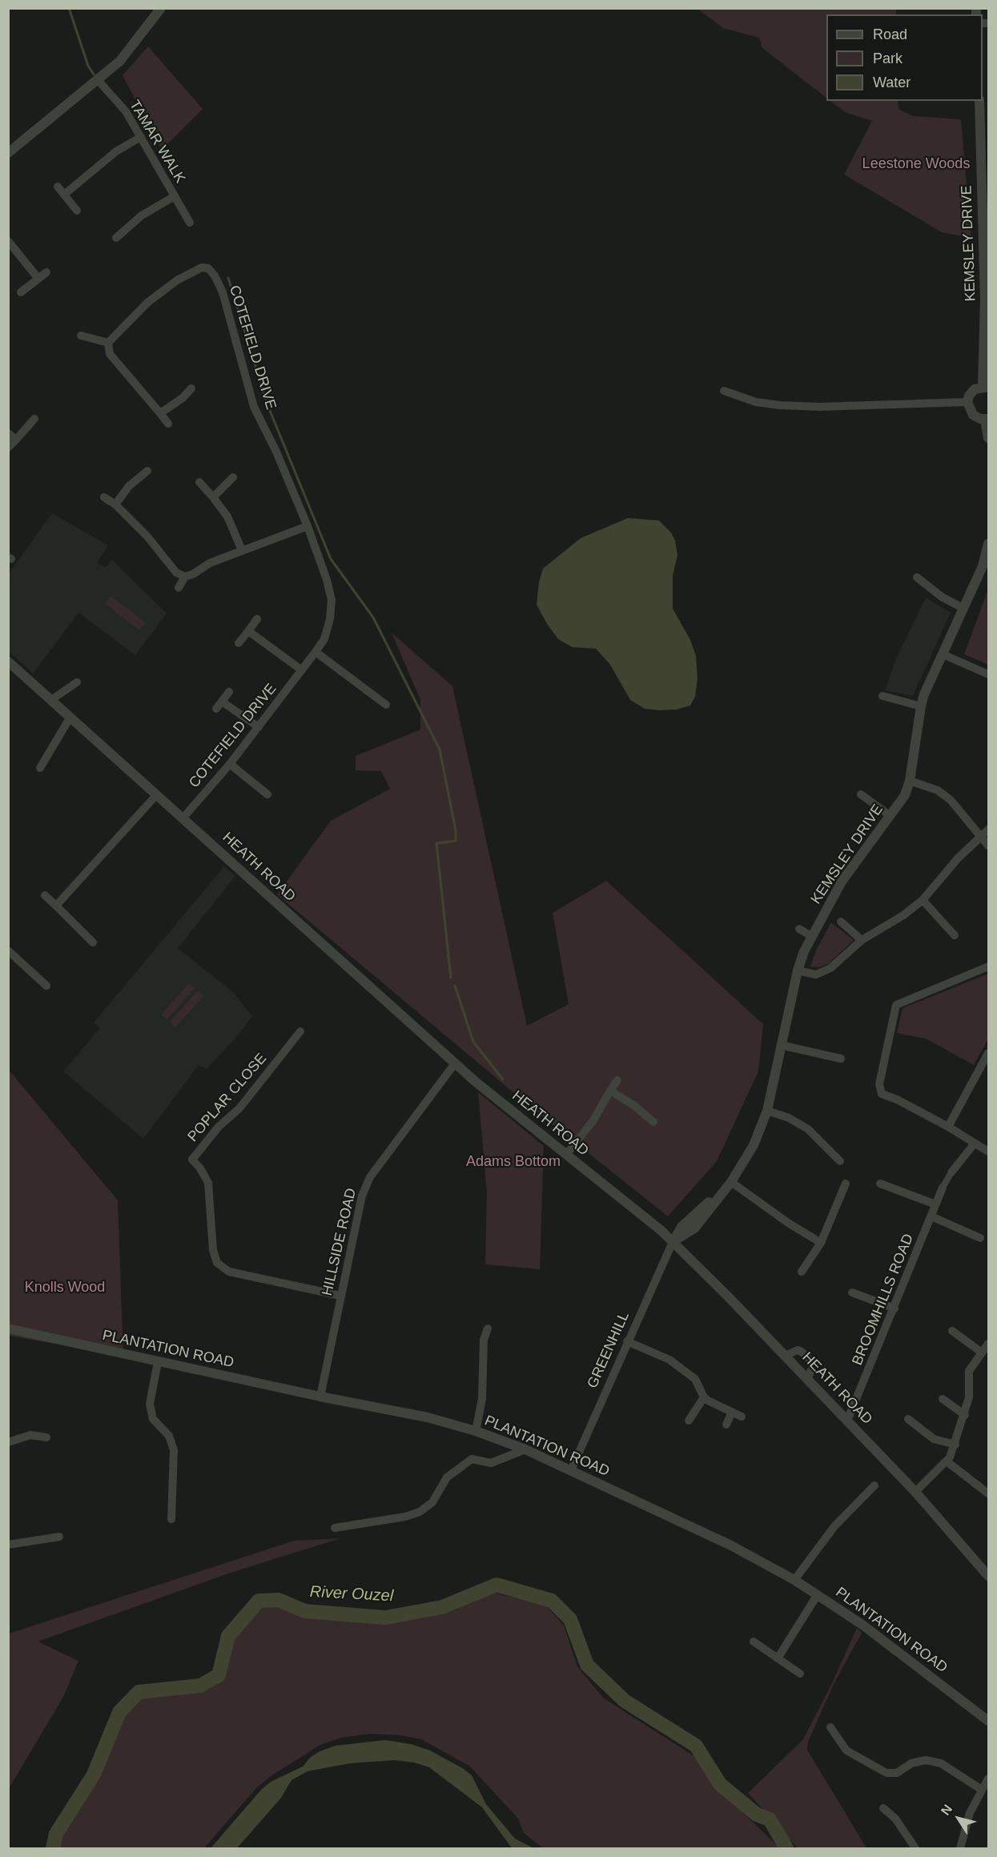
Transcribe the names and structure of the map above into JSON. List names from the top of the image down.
{
  "streets": {
    "street": [
      "TAMAR WALK",
      "KEMSLEY DRIVE",
      "COTEFIELD DRIVE",
      "HEATH ROAD",
      "POPLAR CLOSE",
      "HILLSIDE ROAD",
      "BROOMHILLS ROAD",
      "PLANTATION ROAD",
      "GREENHILL"
    ]
  },
  "crossings": [
    ["KEMSLEY DRIVE", "HEATH ROAD"],
    ["KEMSLEY DRIVE", "GREENHILL"],
    ["COTEFIELD DRIVE", "HEATH ROAD"],
    ["HEATH ROAD", "HILLSIDE ROAD"],
    ["HEATH ROAD", "BROOMHILLS ROAD"],
    ["HEATH ROAD", "GREENHILL"],
    ["POPLAR CLOSE", "HILLSIDE ROAD"],
    ["HILLSIDE ROAD", "PLANTATION ROAD"],
    ["PLANTATION ROAD", "GREENHILL"]
  ],
  "water": ["River Ouzel"],
  "parks": ["Leestone Woods", "Adams Bottom", "Knolls Wood"],
  "legend": ["Road", "Park", "Water"],
  "north": "top left"
}
